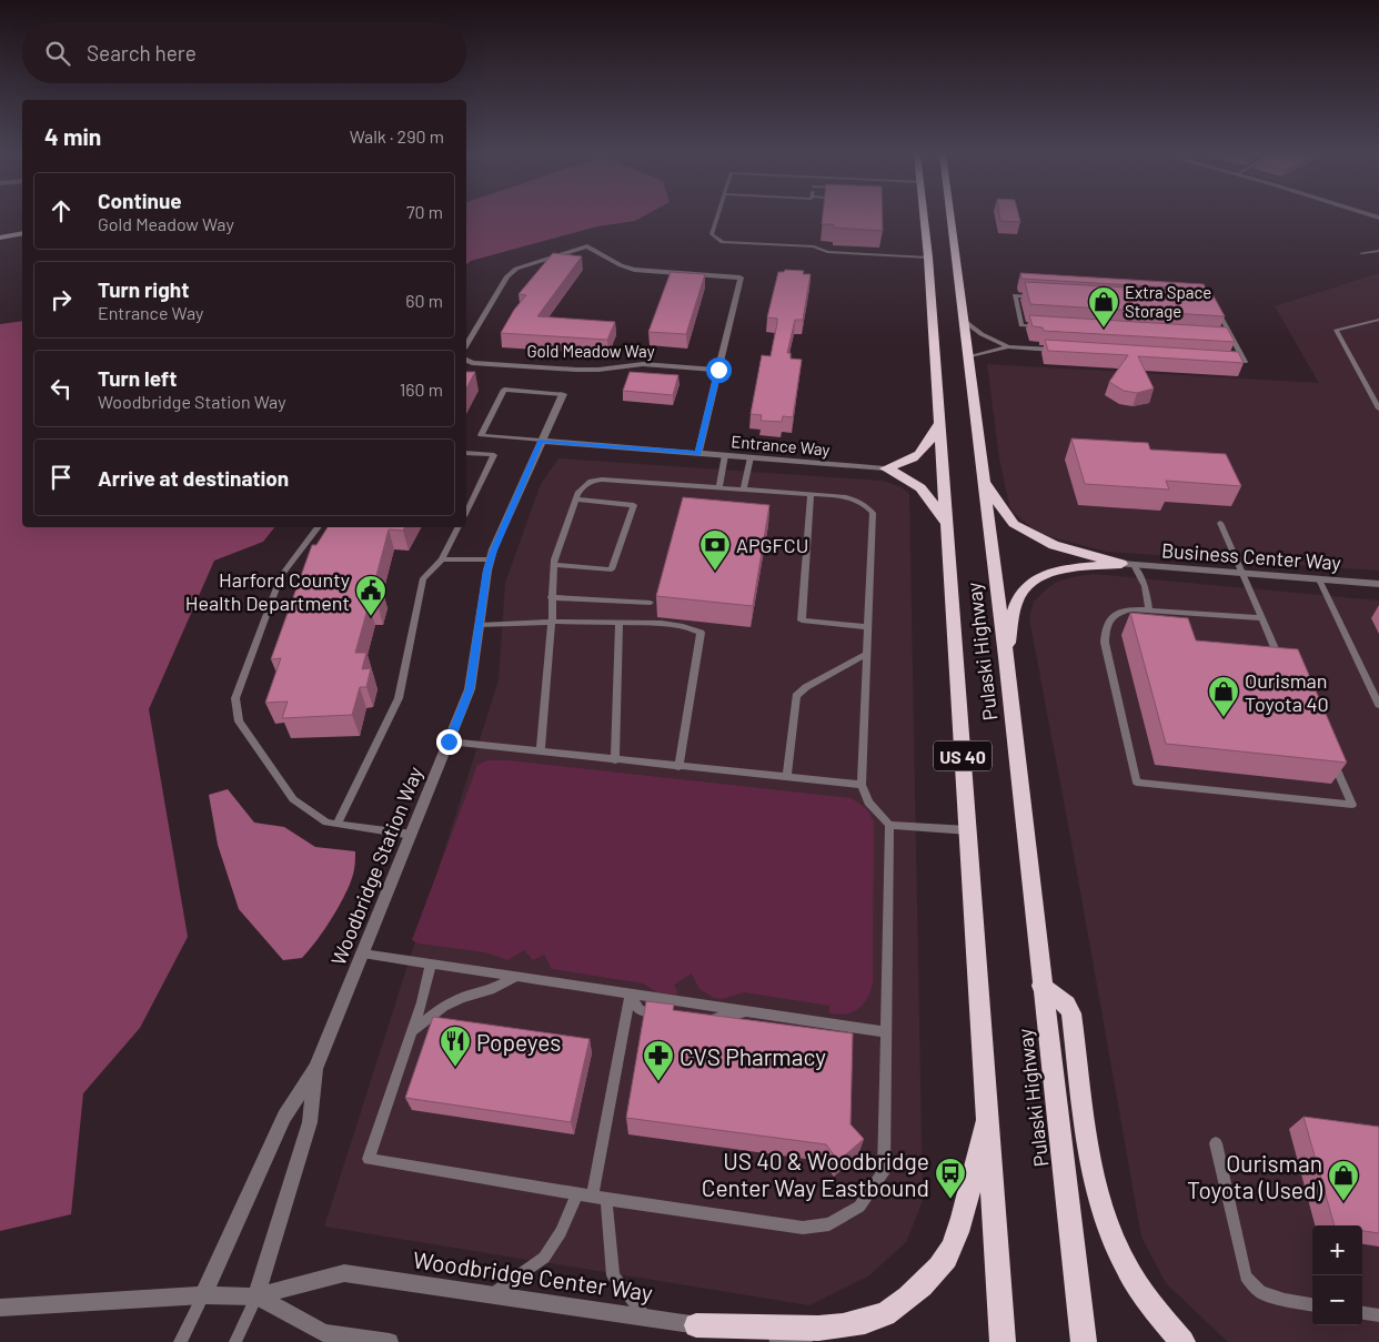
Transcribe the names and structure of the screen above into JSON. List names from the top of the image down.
{
  "streets": {
    "highway": ["Pulaski Highway", "US 40"],
    "street": [
      "Gold Meadow Way",
      "Entrance Way",
      "Business Center Way",
      "Woodbridge Station Way",
      "Woodbridge Center Way"
    ]
  },
  "crossings": [
    ["Entrance Way", "Woodbridge Station Way"],
    ["Woodbridge Station Way", "Woodbridge Center Way"]
  ],
  "places": {
    "shop": ["Extra Space Storage", "Ourisman Toyota 40", "Ourisman Toyota (Used)"],
    "bank": ["APGFCU"],
    "public building": ["Harford County Health Department"],
    "restaurant": ["Popeyes"],
    "pharmacy": ["CVS Pharmacy"],
    "bus stop": ["US 40 & Woodbridge Center Way Eastbound"]
  },
  "page": {
    "search": "Search here",
    "heading": ["4 min", "Walk · 290 m"],
    "list": [
      ["Continue", "Gold Meadow Way", "70 m"],
      ["Turn right", "Entrance Way", "60 m"],
      ["Turn left", "Woodbridge Station Way", "160 m"],
      "Arrive at destination"
    ],
    "map_buttons": ["+", "−"]
  }
}
